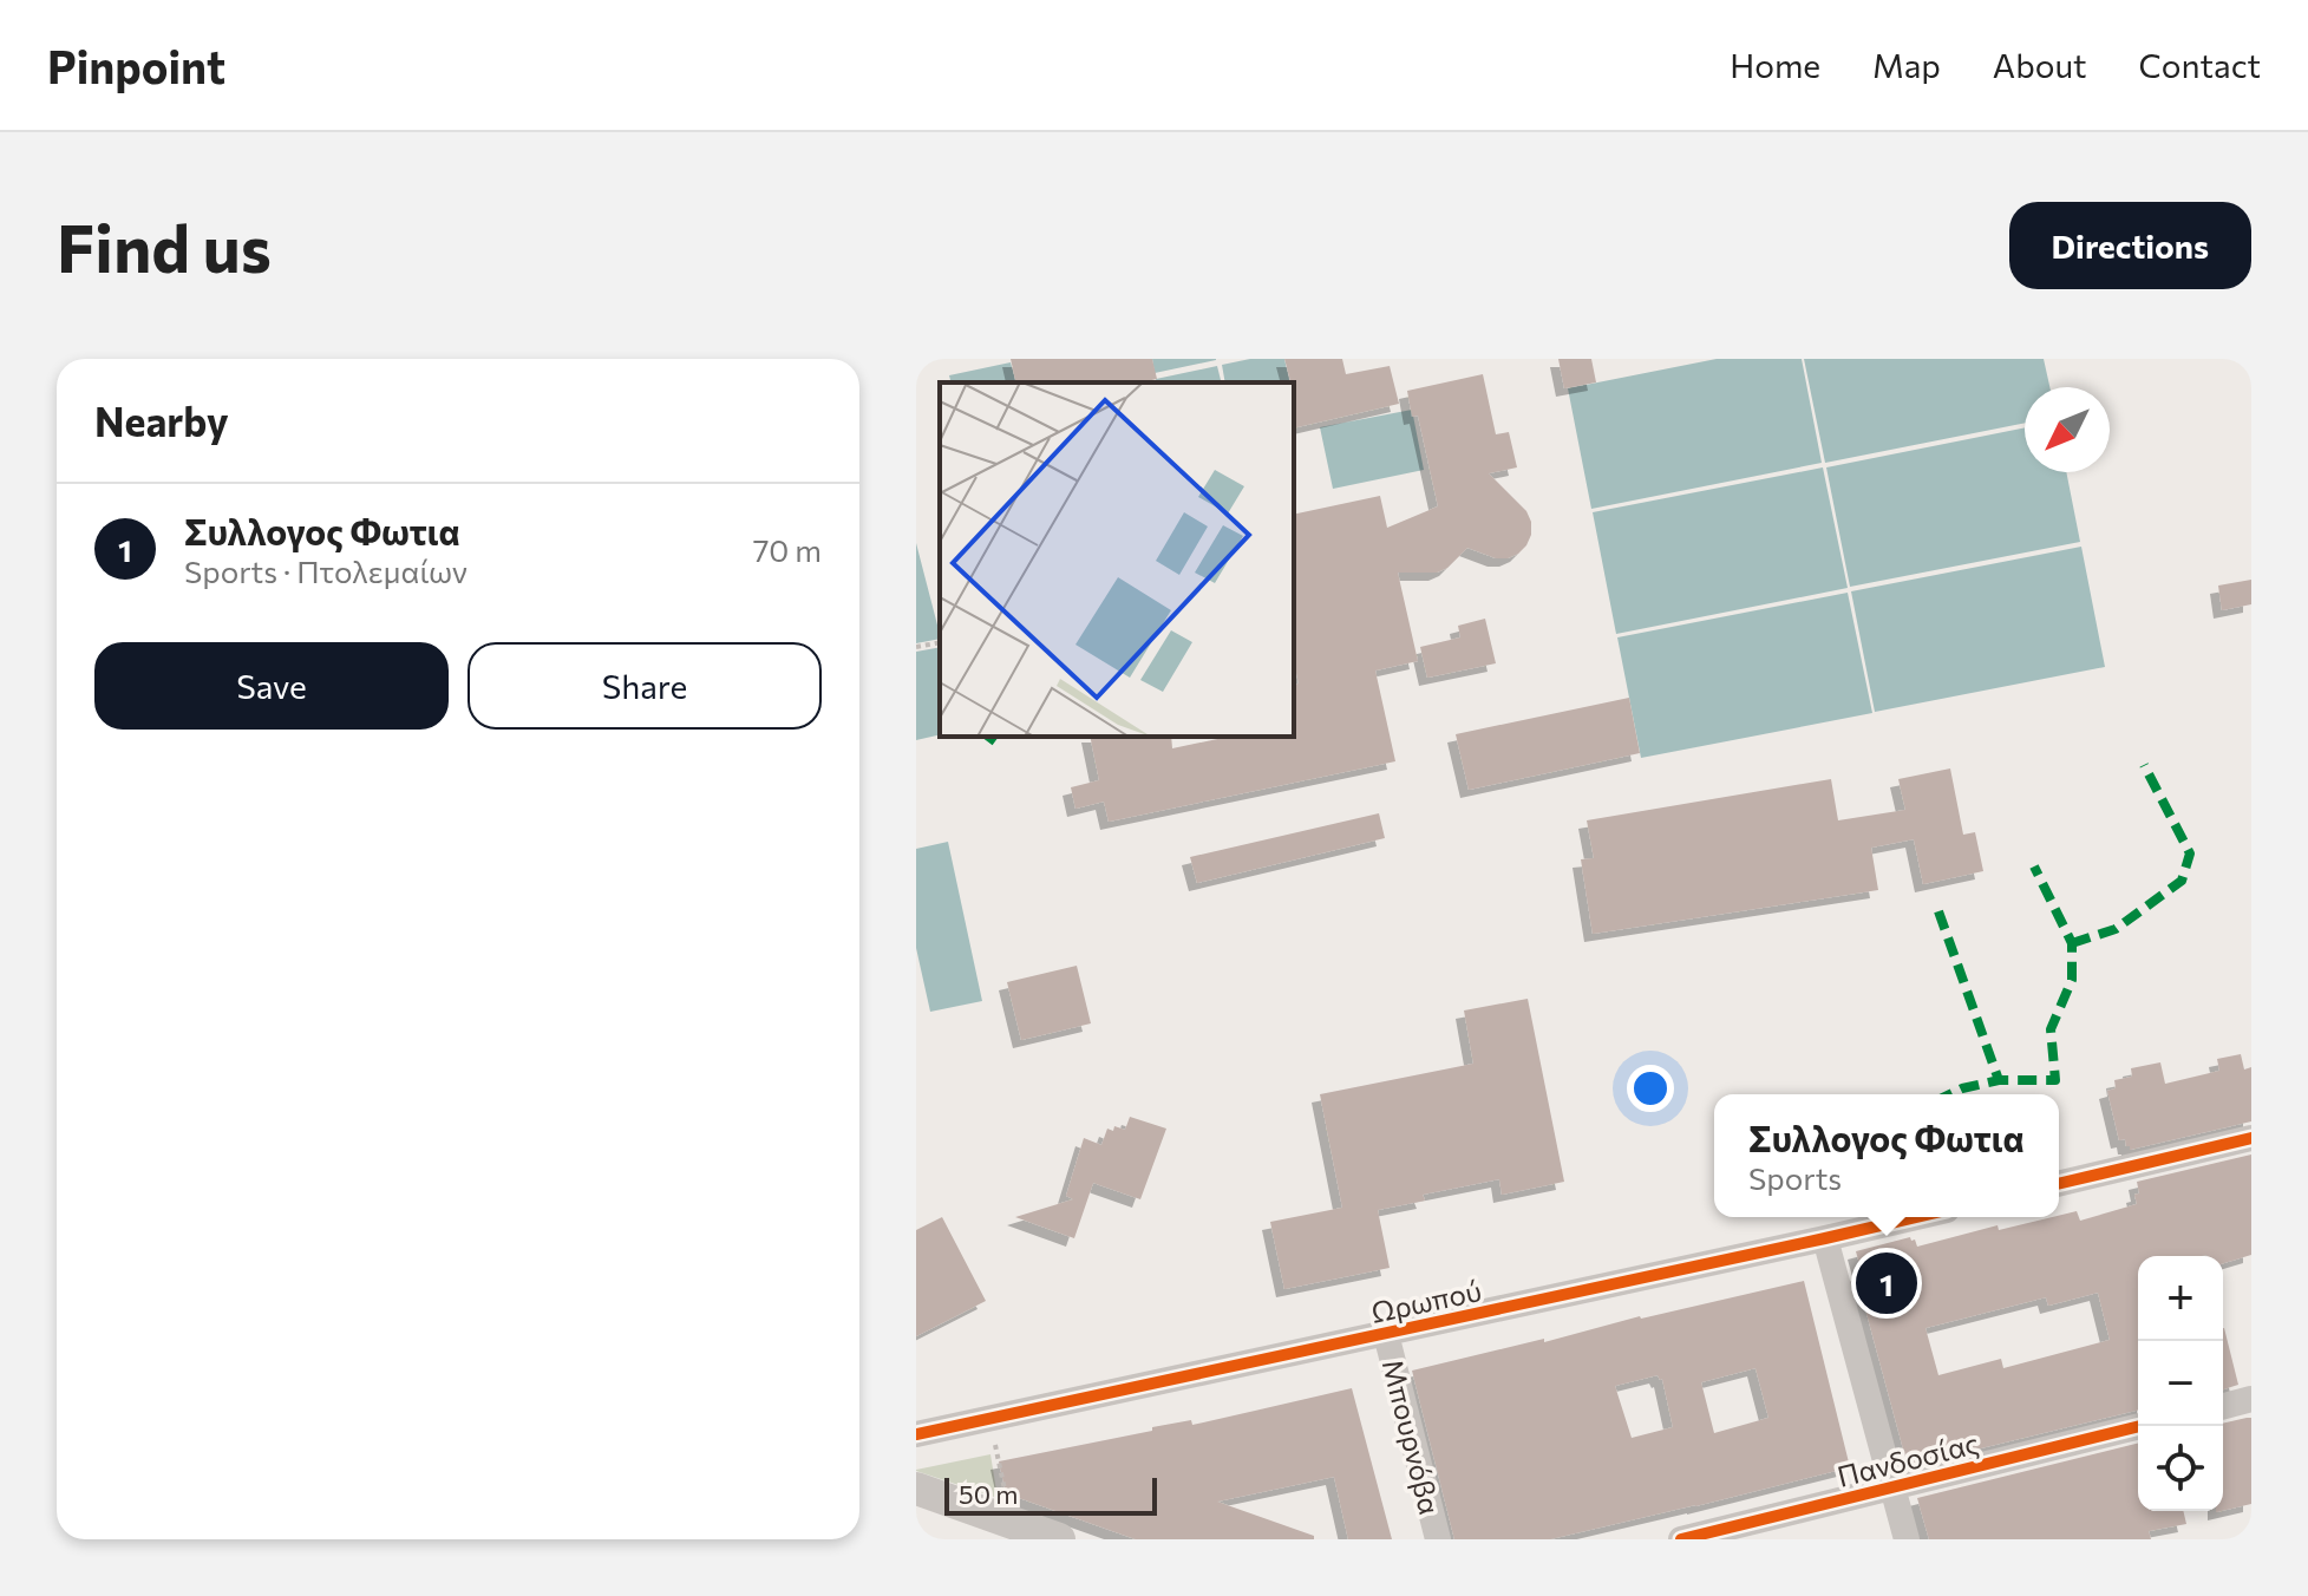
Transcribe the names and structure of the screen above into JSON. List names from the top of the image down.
{
  "streets": {
    "street": ["Ωρωπού", "Μπουρνόβα", "Πανδοσίας"]
  },
  "crossings": [
    ["Ωρωπού", "Μπουρνόβα"]
  ],
  "scale_bar": "50 m",
  "north": "bottom left",
  "page": {
    "header": "Pinpoint",
    "nav": [
      "Home",
      "Map",
      "About",
      "Contact"
    ],
    "buttons": [
      "Directions",
      ["Save", "Share"]
    ],
    "title": "Find us",
    "heading": "Nearby",
    "list": [
      {
        "mark": "1",
        "name": "Συλλογος Φωτια",
        "note": "Sports · Πτολεμαίων",
        "value": "70 m"
      }
    ],
    "popup": ["Συλλογος Φωτια", "Sports"],
    "pins": "1",
    "map_buttons": ["+", "−"],
    "scale": "50 m"
  }
}
